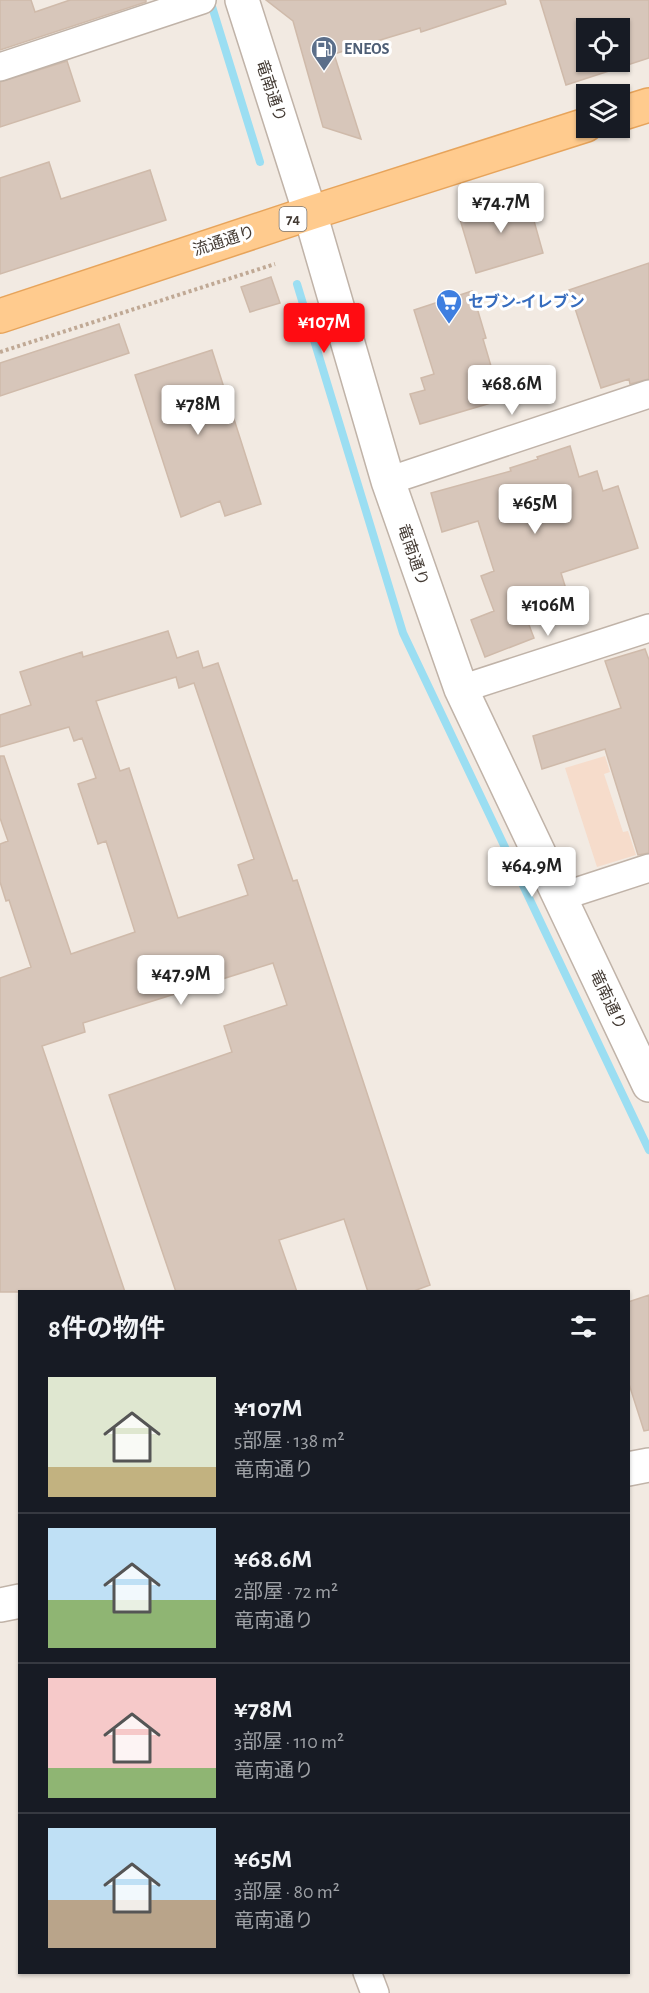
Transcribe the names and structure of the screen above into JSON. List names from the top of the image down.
{
  "streets": {
    "main road": ["74", "流通通り"],
    "street": ["竜南通り"]
  },
  "crossings": [
    ["竜南通り", "流通通り"]
  ],
  "places": {
    "fuel station": ["ENEOS"],
    "supermarket": ["セブン-イレブン"]
  },
  "page": {
    "price": [
      "¥74.7M",
      "¥107M",
      "¥68.6M",
      "¥78M",
      "¥65M",
      "¥106M",
      "¥64.9M",
      "¥47.9M"
    ],
    "heading": "8件の物件",
    "list": [
      {
        "name": "¥107M",
        "note": "5部屋 · 138 m² · 竜南通り"
      },
      {
        "name": "¥68.6M",
        "note": "2部屋 · 72 m² · 竜南通り"
      },
      {
        "name": "¥78M",
        "note": "3部屋 · 110 m² · 竜南通り"
      },
      {
        "name": "¥65M",
        "note": "3部屋 · 80 m² · 竜南通り"
      }
    ]
  }
}
